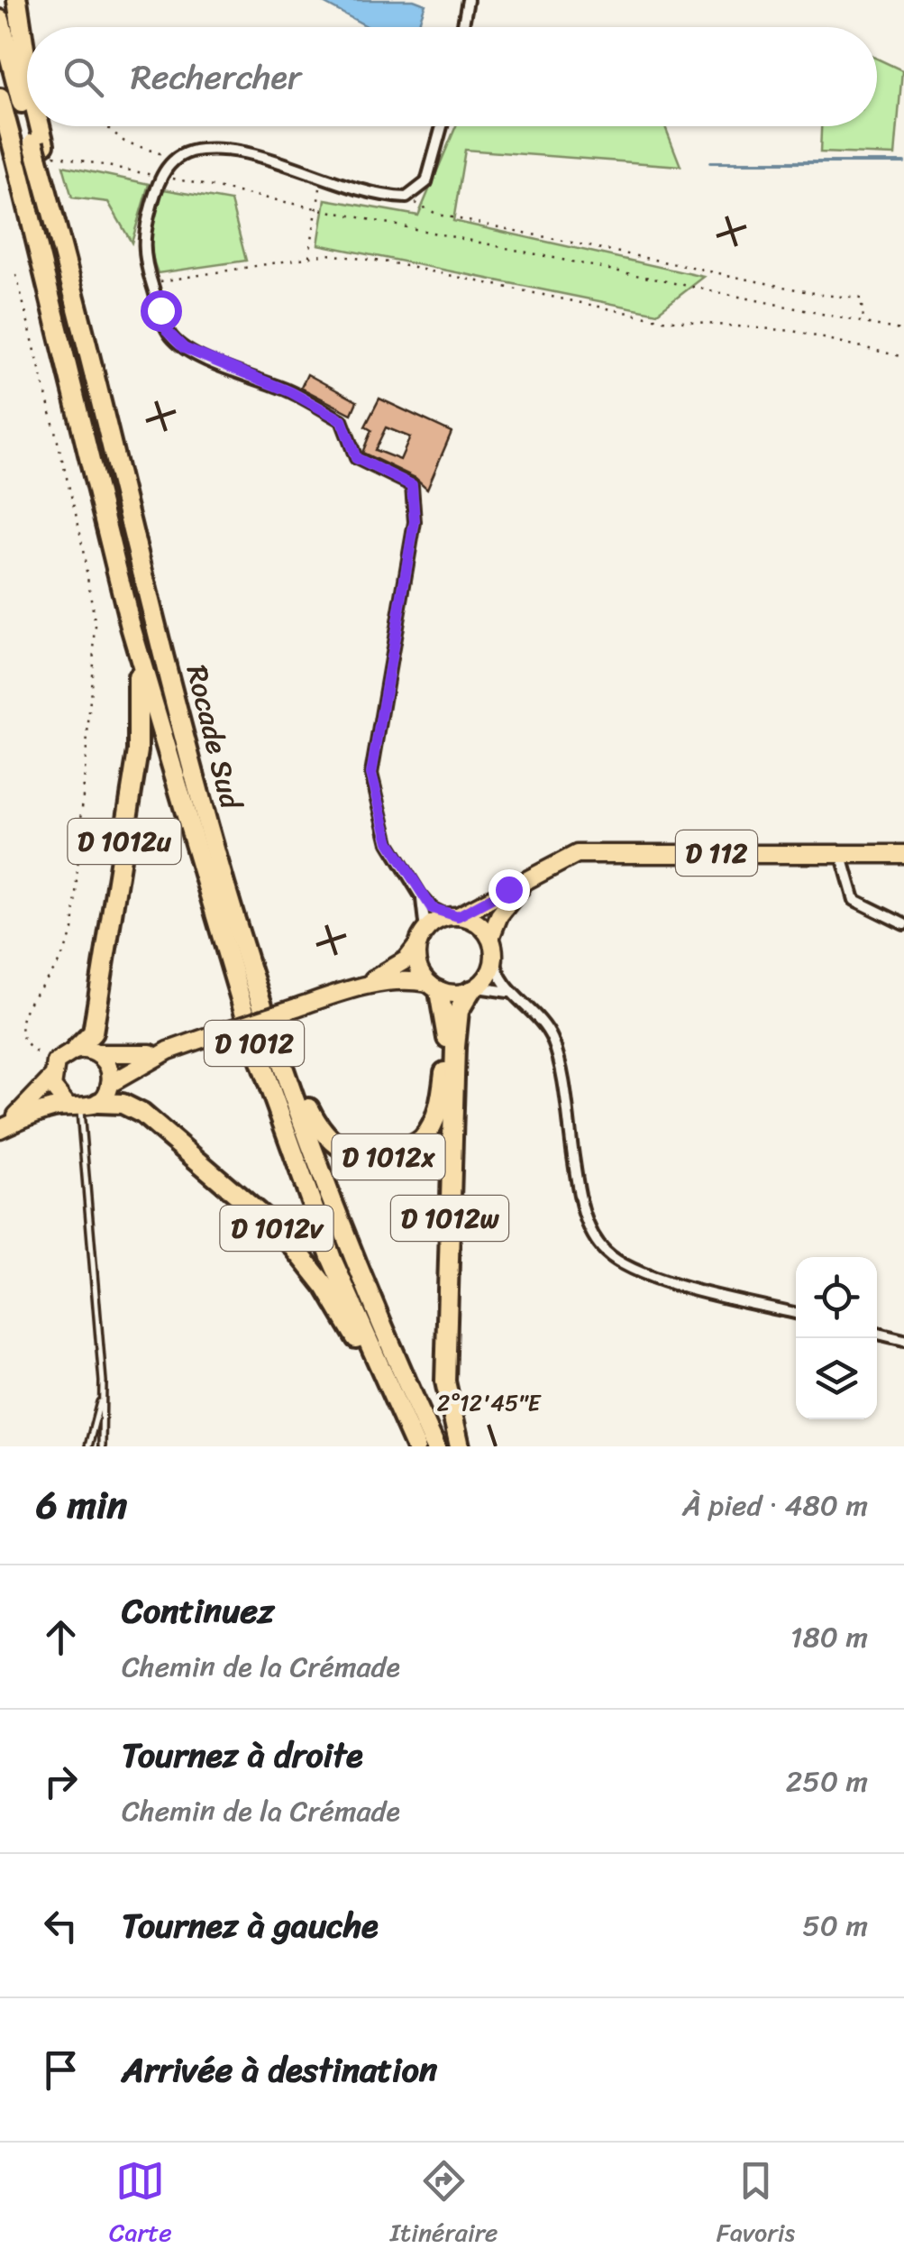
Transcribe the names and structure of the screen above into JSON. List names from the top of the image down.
{
  "streets": {
    "highway": [
      "Rocade Sud",
      "D 1012u",
      "D 1012",
      "D 1012x",
      "D 1012w",
      "D 1012v"
    ],
    "main road": ["D 112"]
  },
  "crossings": [
    ["Rocade Sud", "D 1012u"],
    ["Rocade Sud", "D 1012x"],
    ["Rocade Sud", "D 1012v"],
    ["D 1012u", "D 1012v"],
    ["D 112", "D 1012x"],
    ["D 112", "D 1012w"],
    ["D 1012x", "D 1012w"]
  ],
  "page": {
    "search": "Rechercher",
    "heading": ["6 min", "À pied · 480 m"],
    "list": [
      ["Continuez", "Chemin de la Crémade", "180 m"],
      ["Tournez à droite", "Chemin de la Crémade", "250 m"],
      ["Tournez à gauche", "50 m"],
      "Arrivée à destination"
    ],
    "nav": ["Carte", "Itinéraire", "Favoris"]
  },
  "coordinates": ["2°12'45\"E"]
}
